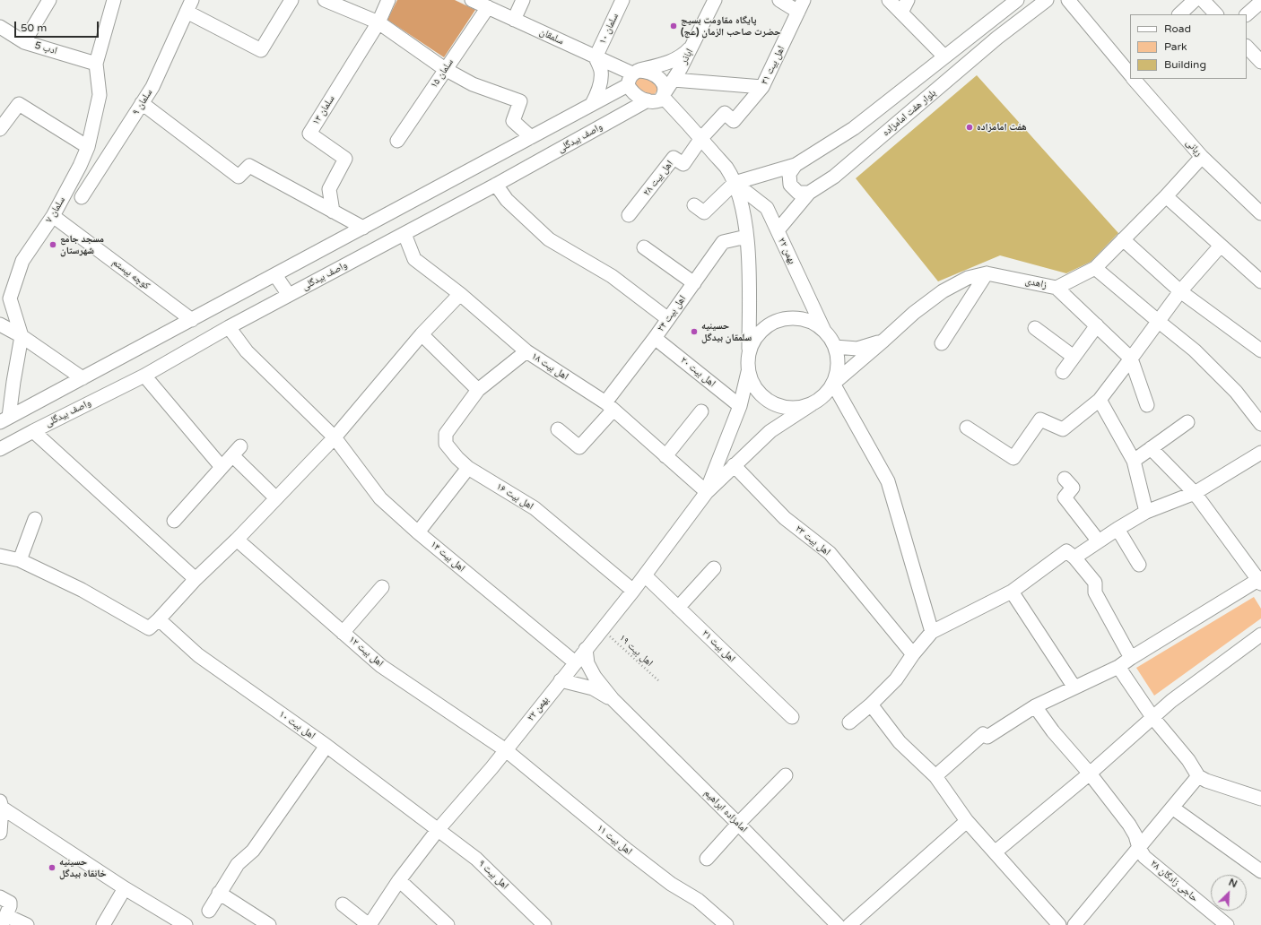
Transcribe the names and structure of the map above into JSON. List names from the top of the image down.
{
  "streets": {
    "street": [
      "سلمان ۱۰",
      "سلمقان",
      "ادب 5",
      "اباذر",
      "اهل بیت ۳۱",
      "سلمان ۱۵",
      "سلمان ۹",
      "سلمان ۱۳",
      "بلوار هفت امامزاده",
      "واصف بیدگلی",
      "ربانی",
      "اهل بیت ۲۸",
      "سلمان ۷",
      "۲۲ بهمن",
      "کوچه بیستم",
      "زاهدی",
      "اهل بیت ۲۴",
      "اهل بیت ۱۸",
      "اهل بیت ۲۰",
      "اهل بیت ۱۶",
      "اهل بیت ۲۳",
      "اهل بیت ۱۴",
      "اهل بیت ۲۱",
      "اهل بیت ۱۲",
      "اهل بیت ۱۰",
      "امامزاده ابراهیم",
      "اهل بیت ۱۱",
      "اهل بیت ۹",
      "حاجی زادگان ۲۸"
    ],
    "path": ["اهل بیت ۱۹"]
  },
  "crossings": [
    ["سلمان ۱۰", "سلمقان"],
    ["سلمقان", "سلمان ۱۵"],
    ["سلمقان", "۲۲ بهمن"],
    ["ادب 5", "سلمان ۷"],
    ["اباذر", "واصف بیدگلی"],
    ["اباذر", "۲۲ بهمن"],
    ["اهل بیت ۳۱", "اهل بیت ۲۸"],
    ["اهل بیت ۳۱", "۲۲ بهمن"],
    ["بلوار هفت امامزاده", "۲۲ بهمن"],
    ["واصف بیدگلی", "۲۲ بهمن"],
    ["واصف بیدگلی", "اهل بیت ۱۸"],
    ["واصف بیدگلی", "اهل بیت ۱۴"],
    ["ربانی", "زاهدی"],
    ["اهل بیت ۲۸", "۲۲ بهمن"],
    ["سلمان ۷", "کوچه بیستم"],
    ["۲۲ بهمن", "زاهدی"],
    ["۲۲ بهمن", "اهل بیت ۲۴"],
    ["۲۲ بهمن", "اهل بیت ۱۸"],
    ["۲۲ بهمن", "اهل بیت ۲۰"],
    ["۲۲ بهمن", "اهل بیت ۱۶"],
    ["۲۲ بهمن", "اهل بیت ۲۳"],
    ["۲۲ بهمن", "اهل بیت ۱۴"],
    ["۲۲ بهمن", "اهل بیت ۲۱"],
    ["۲۲ بهمن", "اهل بیت ۱۹"],
    ["۲۲ بهمن", "اهل بیت ۱۲"],
    ["۲۲ بهمن", "اهل بیت ۱۰"],
    ["۲۲ بهمن", "امامزاده ابراهیم"],
    ["۲۲ بهمن", "اهل بیت ۱۱"],
    ["۲۲ بهمن", "اهل بیت ۹"],
    ["اهل بیت ۲۴", "اهل بیت ۱۸"],
    ["اهل بیت ۲۴", "اهل بیت ۲۰"],
    ["اهل بیت ۱۸", "اهل بیت ۱۶"],
    ["اهل بیت ۱۲", "اهل بیت ۱۱"],
    ["اهل بیت ۱۰", "اهل بیت ۹"]
  ],
  "places": [
    "پایگاه مقاومت بسیج حضرت صاحب الزمان (عج)",
    "هفت امامزاده",
    "مسجد جامع شهرستان",
    "حسینیه سلمقان بیدگل",
    "حسینیه خانقاه بیدگل"
  ],
  "legend": ["Road", "Park", "Building"],
  "scale_bar": "50 m",
  "north": "top right"
}
